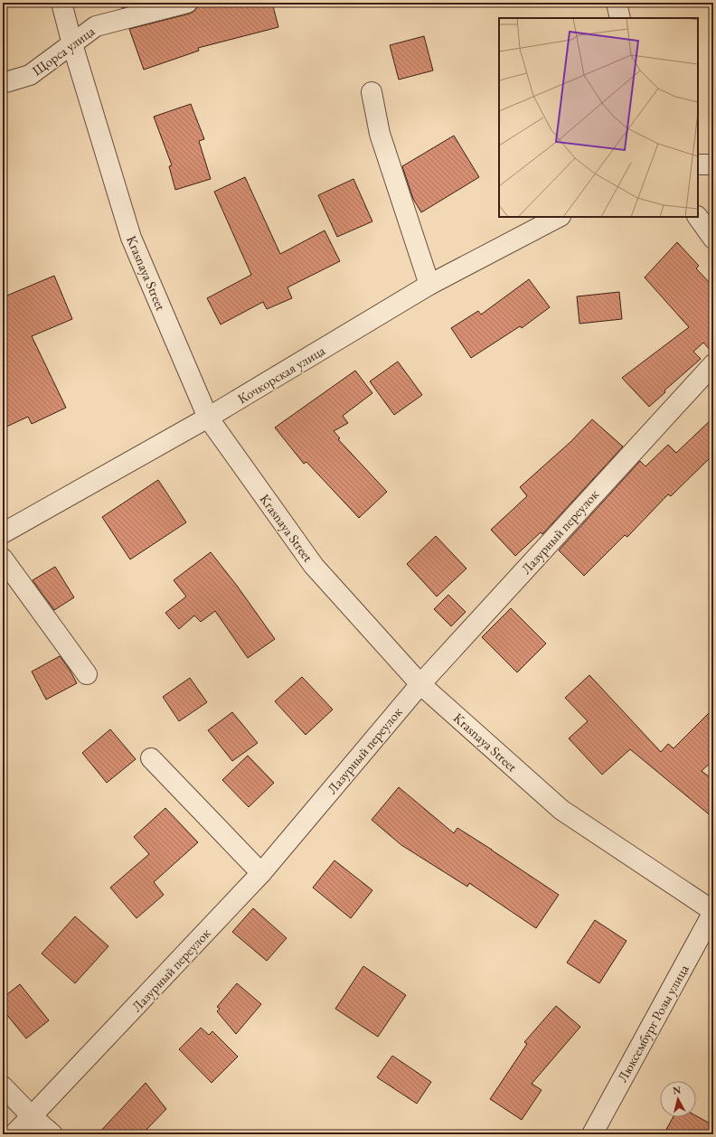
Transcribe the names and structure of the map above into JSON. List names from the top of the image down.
{
  "streets": {
    "street": [
      "Щорса улица",
      "Krasnaya Street",
      "Кочкорская улица",
      "Лазурный переулок",
      "Люксембург Розы улица"
    ]
  },
  "crossings": [
    ["Щорса улица", "Krasnaya Street"],
    ["Krasnaya Street", "Кочкорская улица"],
    ["Krasnaya Street", "Лазурный переулок"],
    ["Krasnaya Street", "Люксембург Розы улица"]
  ],
  "north": "top"
}
